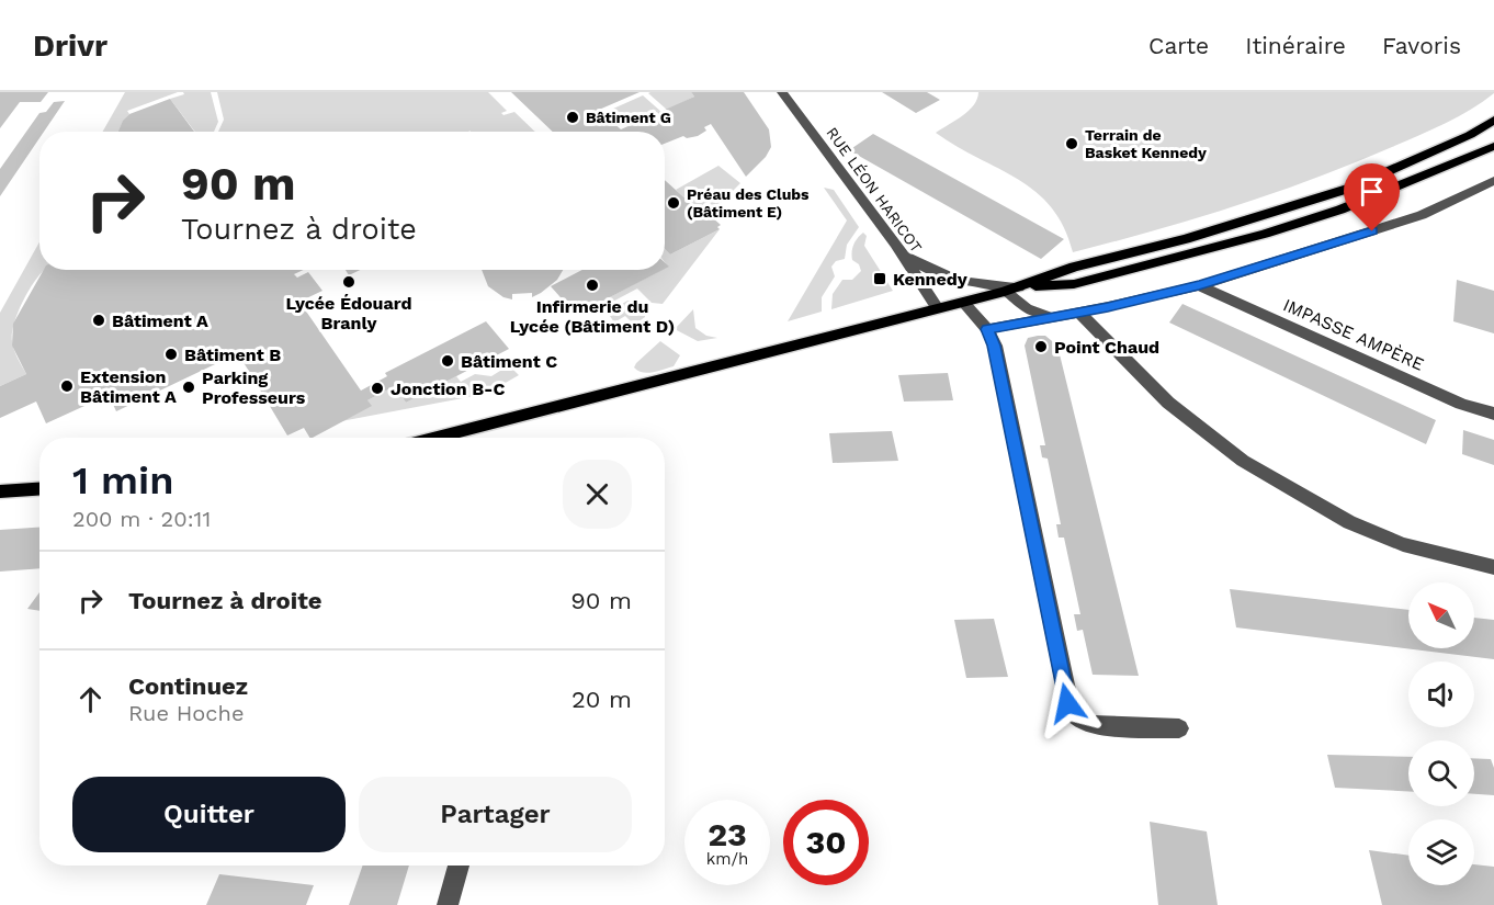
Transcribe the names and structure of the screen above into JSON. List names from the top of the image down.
{
  "streets": {
    "street": ["RUE LÉON HARICOT", "IMPASSE AMPÈRE"]
  },
  "places": {
    "other": [
      "Bâtiment G",
      "Terrain de Basket Kennedy",
      "Préau des Clubs (Bâtiment E)",
      "Lycée Édouard Branly",
      "Infirmerie du Lycée (Bâtiment D)",
      "Bâtiment A",
      "Point Chaud",
      "Bâtiment B",
      "Bâtiment C",
      "Extension Bâtiment A",
      "Parking Professeurs",
      "Jonction B-C"
    ],
    "transit": ["Kennedy"]
  },
  "north": "top left",
  "page": {
    "header": "Drivr",
    "nav": ["Carte", "Itinéraire", "Favoris"],
    "turn": ["90 m", "Tournez à droite"],
    "heading": ["1 min", "200 m · 20:11"],
    "list": [
      {
        "name": "Tournez à droite",
        "value": "90 m"
      },
      {
        "name": "Continuez",
        "note": "Rue Hoche",
        "value": "20 m"
      }
    ],
    "buttons": ["Quitter", "Partager"],
    "speed": "23 km/h",
    "limit": "30"
  }
}
